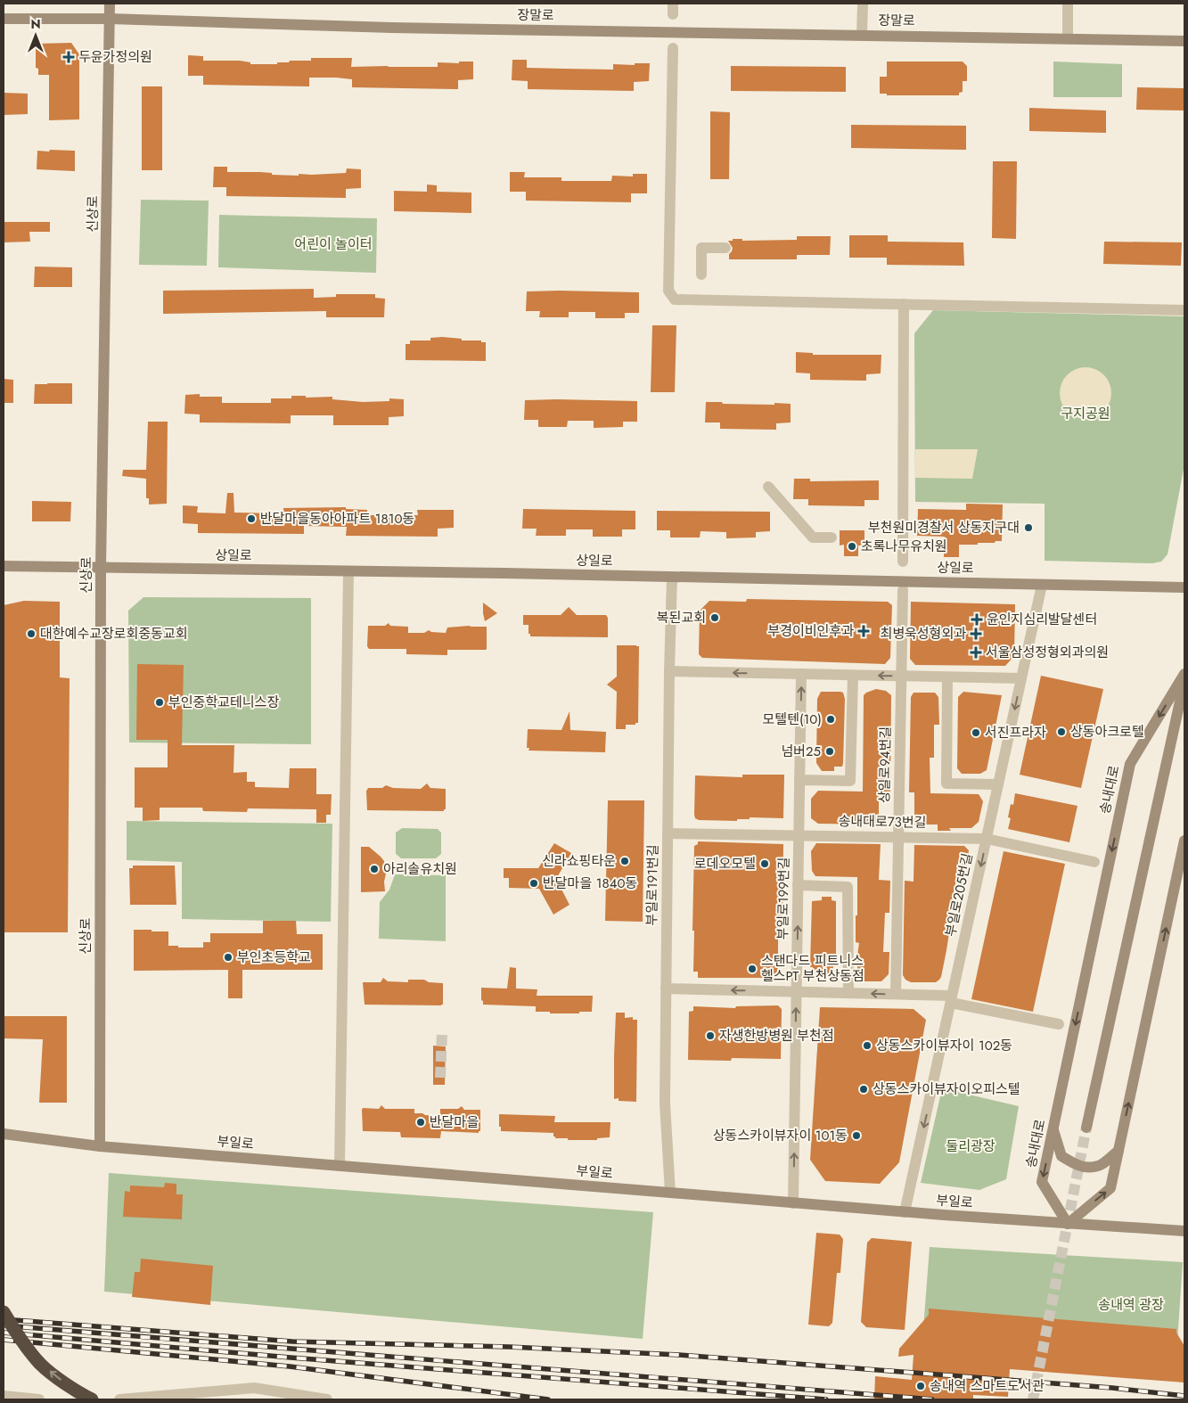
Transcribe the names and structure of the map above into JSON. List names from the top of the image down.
{
  "streets": {
    "street": [
      "장말로",
      "신상로",
      "상일로",
      "상일로94번길",
      "송내대로",
      "송내대로73번길",
      "부일로191번길",
      "부일로205번길",
      "부일로199번길",
      "부일로"
    ]
  },
  "crossings": [
    ["장말로", "신상로"],
    ["신상로", "상일로"],
    ["신상로", "부일로"],
    ["상일로", "부일로191번길"],
    ["상일로", "부일로205번길"],
    ["상일로94번길", "송내대로73번길"],
    ["송내대로", "부일로"],
    ["송내대로73번길", "부일로191번길"],
    ["송내대로73번길", "부일로205번길"],
    ["송내대로73번길", "부일로199번길"],
    ["부일로191번길", "부일로"],
    ["부일로205번길", "부일로"],
    ["부일로199번길", "부일로"]
  ],
  "one_way": ["부일로205번길", "부일로199번길"],
  "parks": [
    "어린이 놀이터",
    "구지공원",
    "둘리광장",
    "송내역 광장"
  ],
  "places": {
    "health": [
      "두윤가정의원",
      "윤인지심리발달센터",
      "부경이비인후과",
      "최병욱성형외과",
      "서울삼성정형외과의원"
    ],
    "other": [
      "반달마을동아아파트 1810동",
      "부천원미경찰서 상동지구대",
      "초록나무유치원",
      "복된교회",
      "대한예수교장로회중동교회",
      "부인중학교테니스장",
      "모텔텐(10)",
      "상동아크로텔",
      "서진프라자",
      "넘버25",
      "신라쇼핑타운",
      "로데오모텔",
      "아리솔유치원",
      "반달마을 1840동",
      "부인초등학교",
      "스탠다드 피트니스 헬스PT 부천상동점",
      "자생한방병원 부천점",
      "상동스카이뷰자이 102동",
      "상동스카이뷰자이오피스텔",
      "반달마을",
      "상동스카이뷰자이 101동",
      "송내역 스마트도서관"
    ]
  },
  "north": "top"
}
